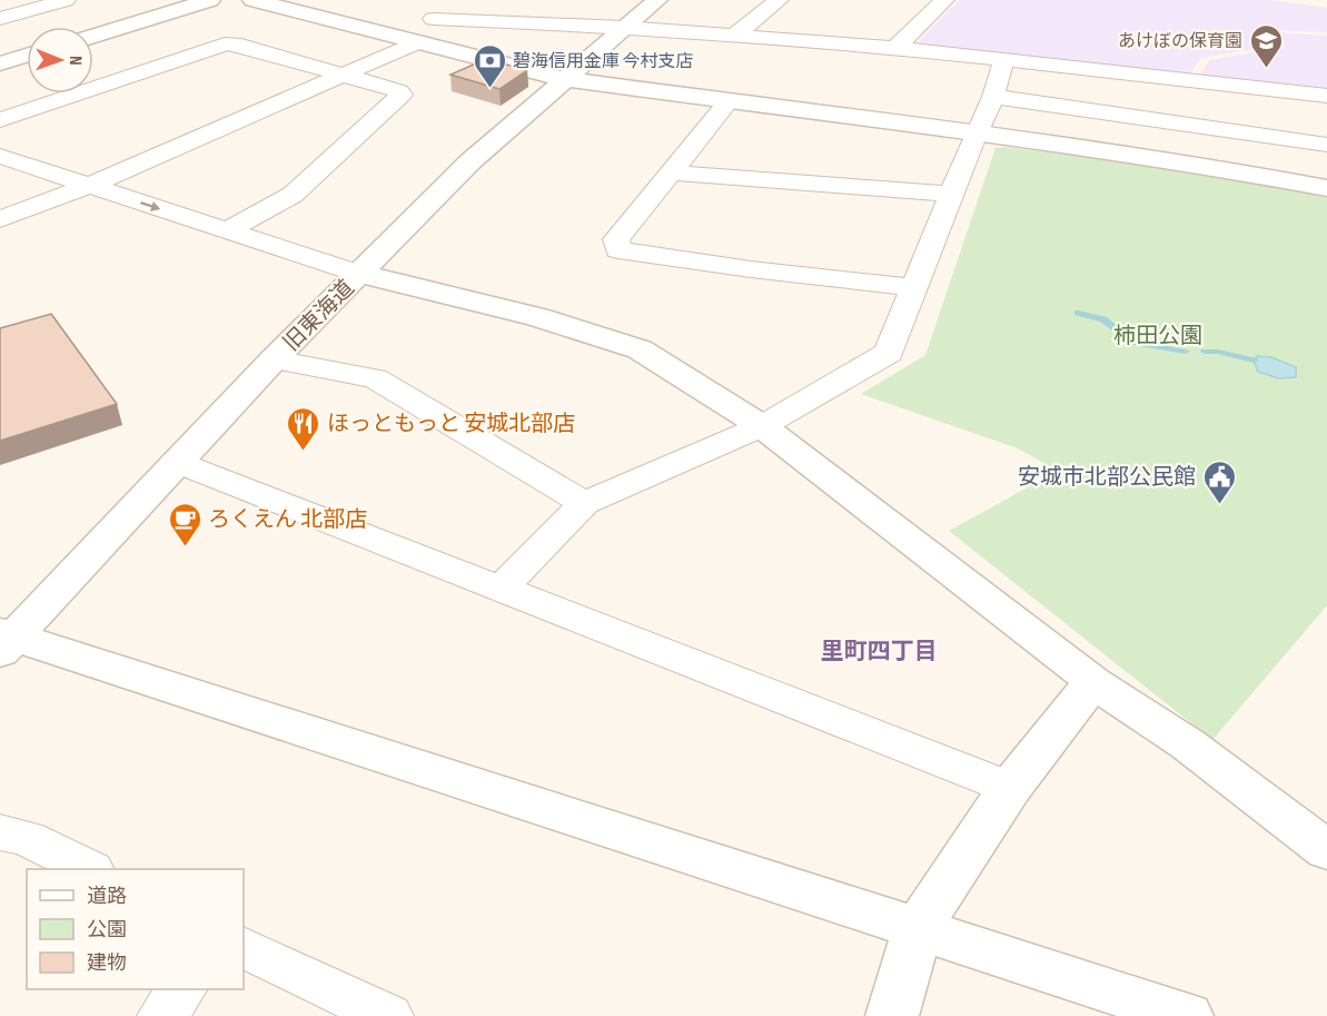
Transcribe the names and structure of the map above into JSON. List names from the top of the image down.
{
  "streets": {
    "street": ["旧東海道"]
  },
  "districts": ["里町四丁目"],
  "parks": ["柿田公園"],
  "places": {
    "school or university": ["あけぼの保育園"],
    "bank": ["碧海信用金庫 今村支店"],
    "restaurant": ["ほっともっと 安城北部店"],
    "public building": ["安城市北部公民館"],
    "cafe": ["ろくえん 北部店"]
  },
  "legend": ["道路", "公園", "建物"],
  "north": "right"
}
